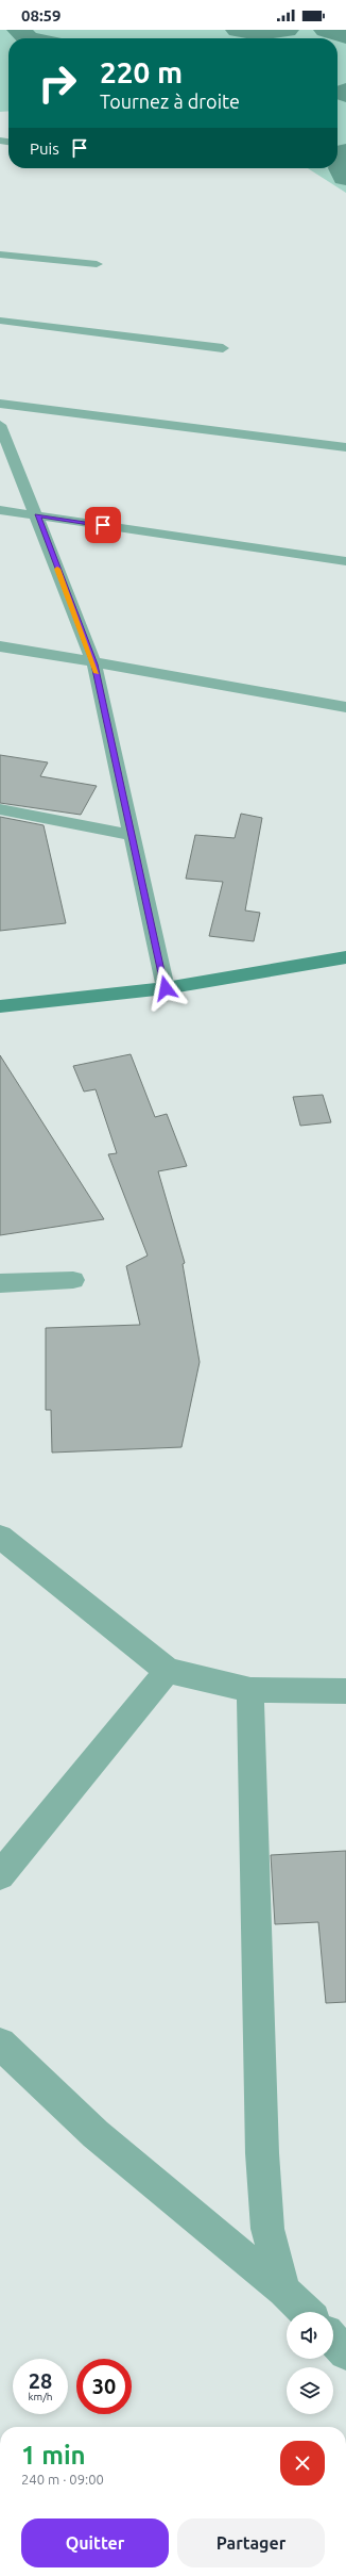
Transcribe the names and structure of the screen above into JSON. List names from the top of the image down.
{
  "page": {
    "status": "08:59",
    "turn": ["220 m", "Tournez à droite"],
    "then": "Puis",
    "speed": "28 km/h",
    "limit": "30",
    "heading": ["1 min", "240 m · 09:00"],
    "buttons": ["Quitter", "Partager"]
  }
}
